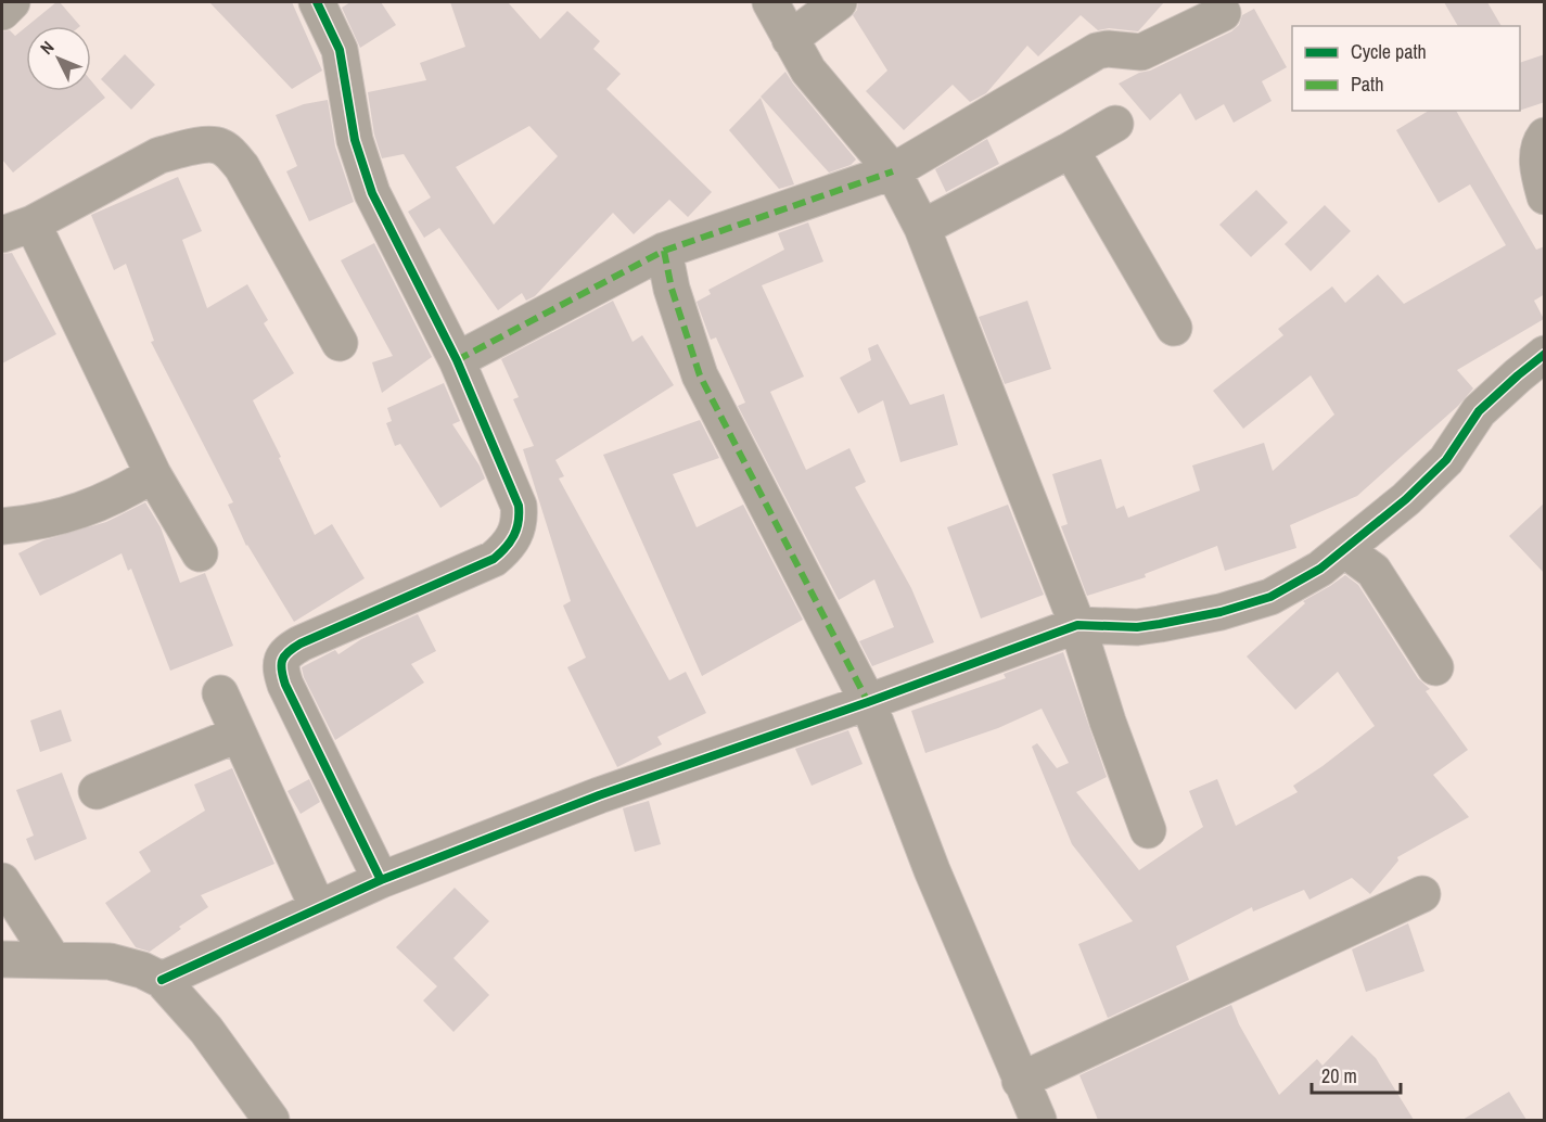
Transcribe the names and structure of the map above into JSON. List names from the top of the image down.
{
  "legend": ["Cycle path", "Path"],
  "scale_bar": "20 m",
  "north": "top left"
}
